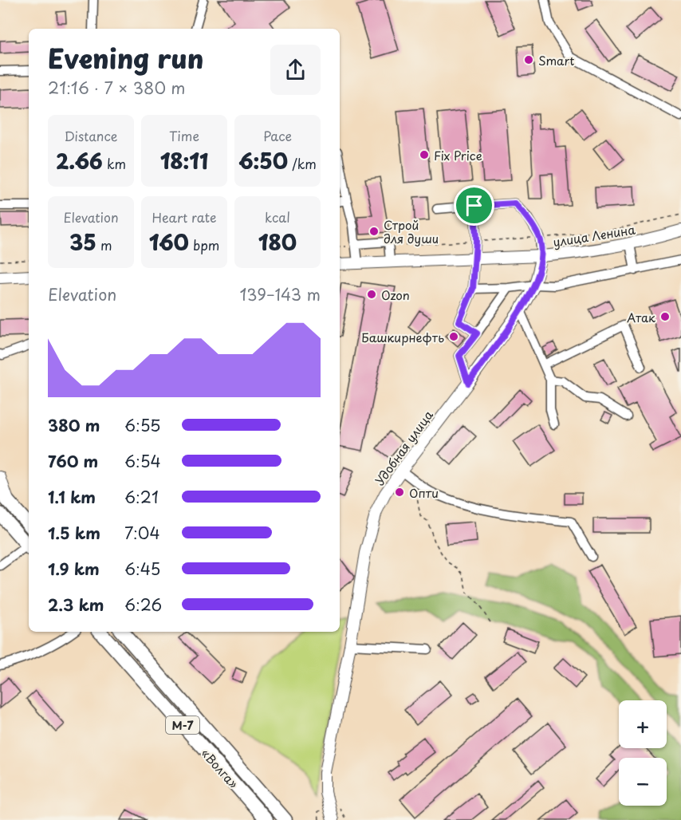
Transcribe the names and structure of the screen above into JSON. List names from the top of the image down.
{
  "streets": {
    "highway": ["М-7", "«Волга»"],
    "main road": ["улица Ленина", "Удобная улица"]
  },
  "crossings": [
    ["улица Ленина", "Удобная улица"]
  ],
  "places": [
    "Smart",
    "Fix Price",
    "Строй для души",
    "Ozon",
    "Атак",
    "Башкирнефть",
    "Опти"
  ],
  "page": {
    "heading": ["Evening run", "21:16 · 7 × 380 m"],
    "stats": [
      ["Distance", "2.66 km"],
      ["Time", "18:11"],
      ["Pace", "6:50 /km"],
      ["Elevation", "35 m"],
      ["Heart rate", "160 bpm"],
      ["kcal", "180"]
    ],
    "chart": ["Elevation", "139–143 m"],
    "list": [
      {
        "name": "380 m",
        "note": "6:55"
      },
      {
        "name": "760 m",
        "note": "6:54"
      },
      {
        "name": "1.1 km",
        "note": "6:21"
      },
      {
        "name": "1.5 km",
        "note": "7:04"
      },
      {
        "name": "1.9 km",
        "note": "6:45"
      },
      {
        "name": "2.3 km",
        "note": "6:26"
      }
    ],
    "map_buttons": ["+", "−"]
  }
}
